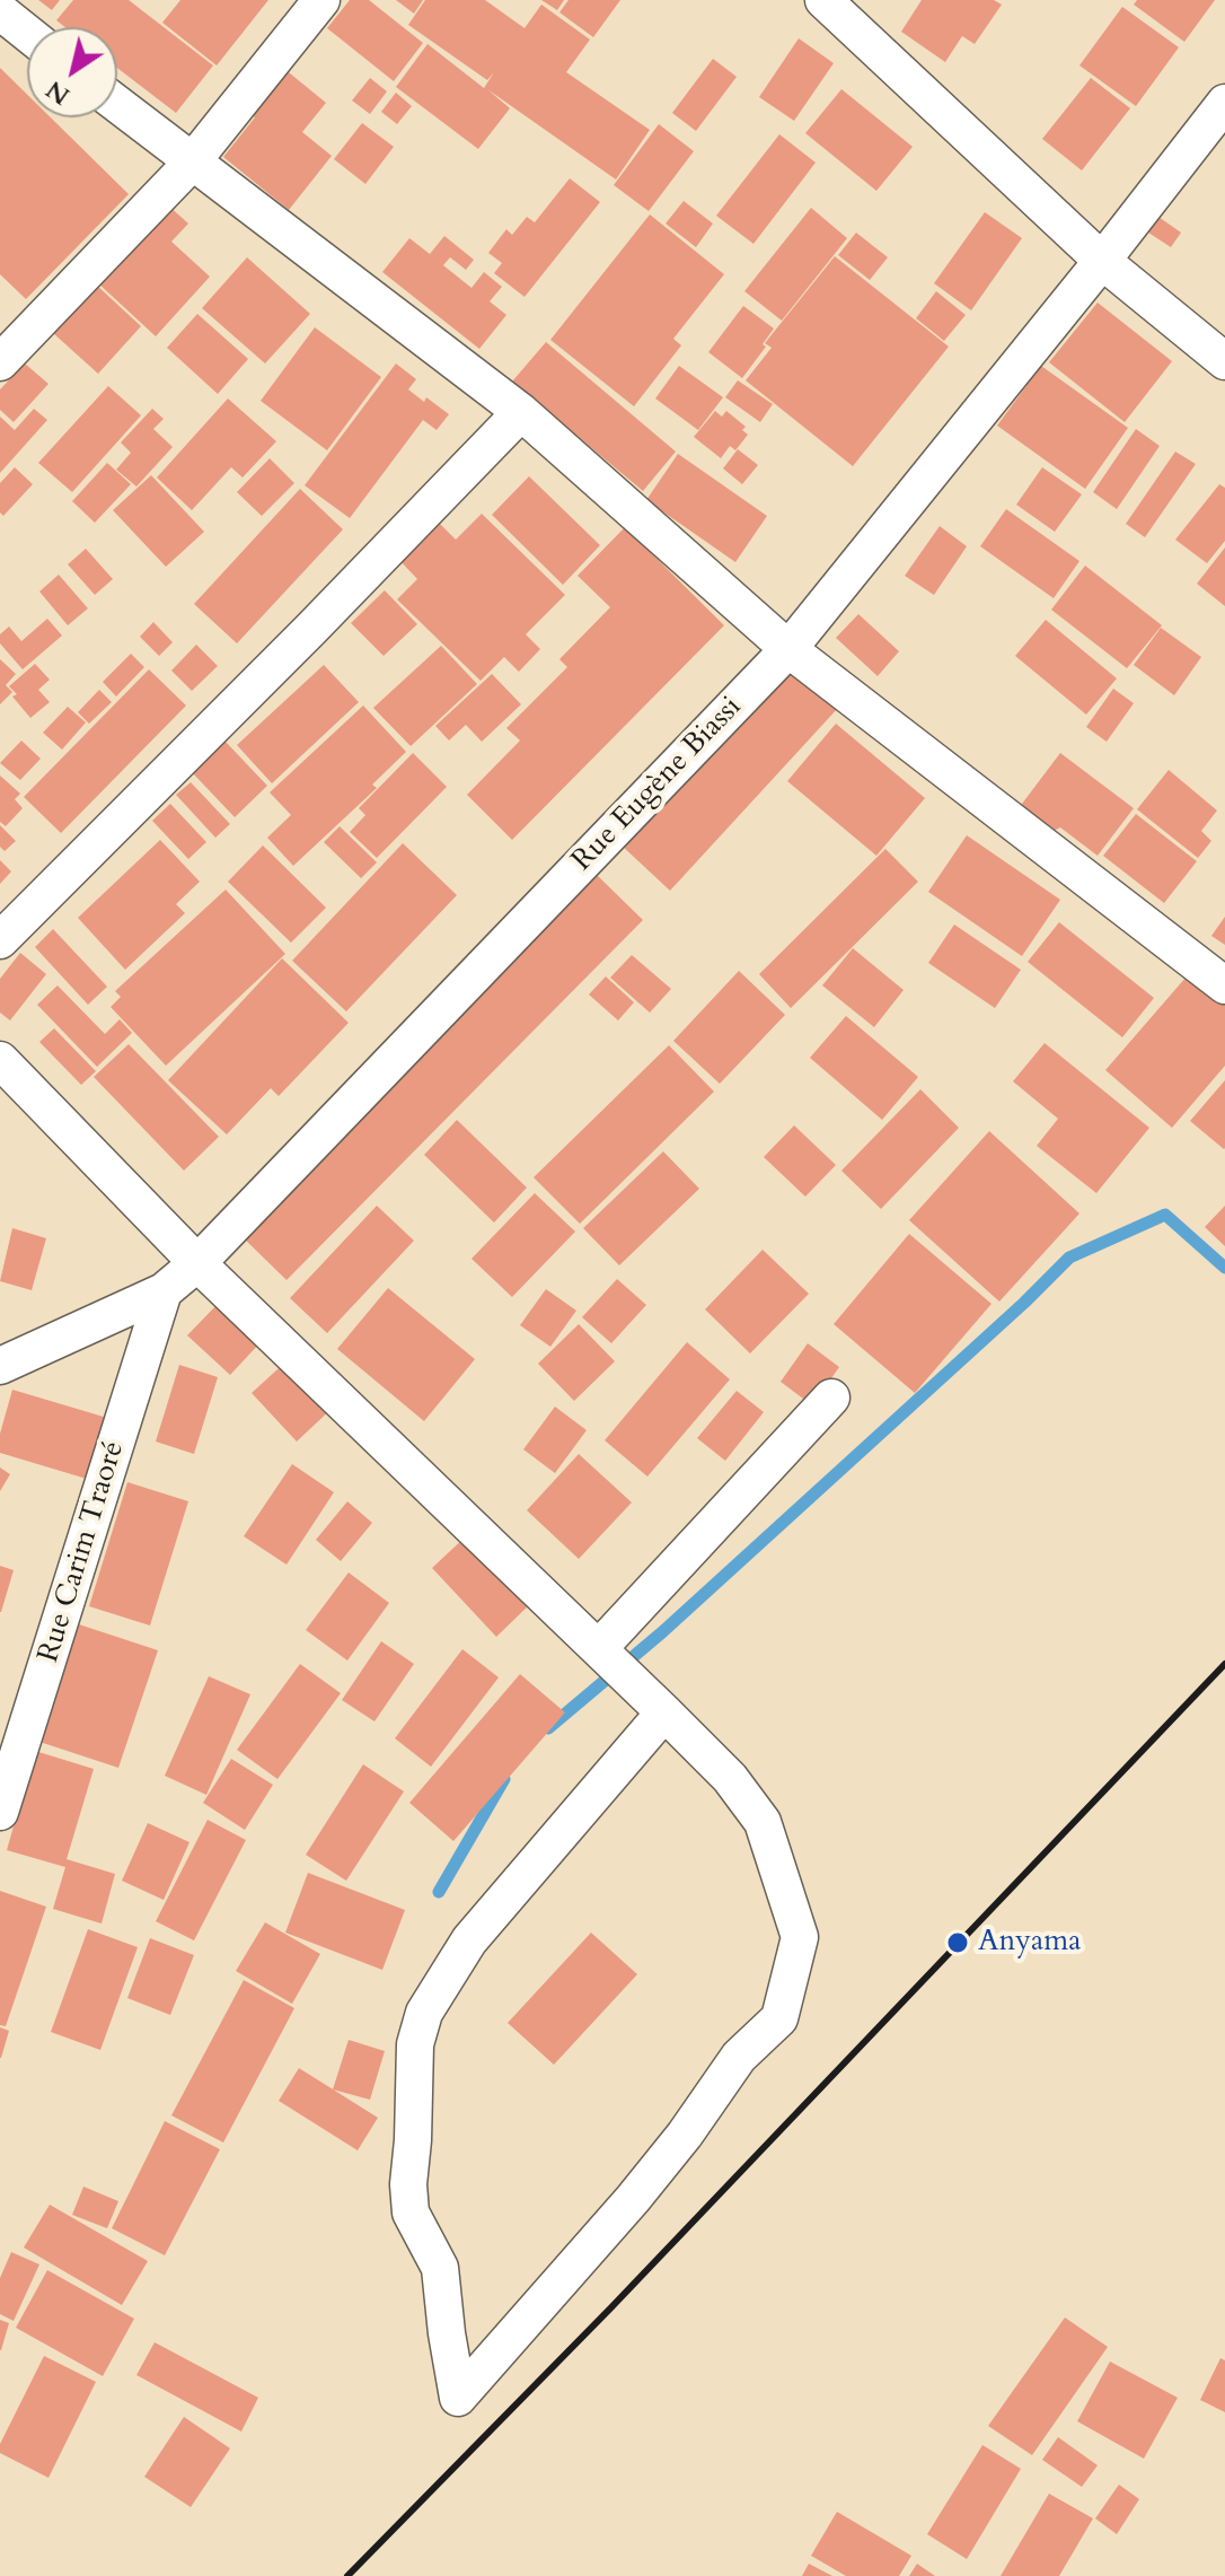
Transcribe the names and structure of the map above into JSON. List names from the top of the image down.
{
  "streets": {
    "street": ["Rue Eugène Biassi", "Rue Carim Traoré"]
  },
  "crossings": [
    ["Rue Eugène Biassi", "Rue Carim Traoré"]
  ],
  "places": ["Anyama"],
  "north": "bottom left"
}
